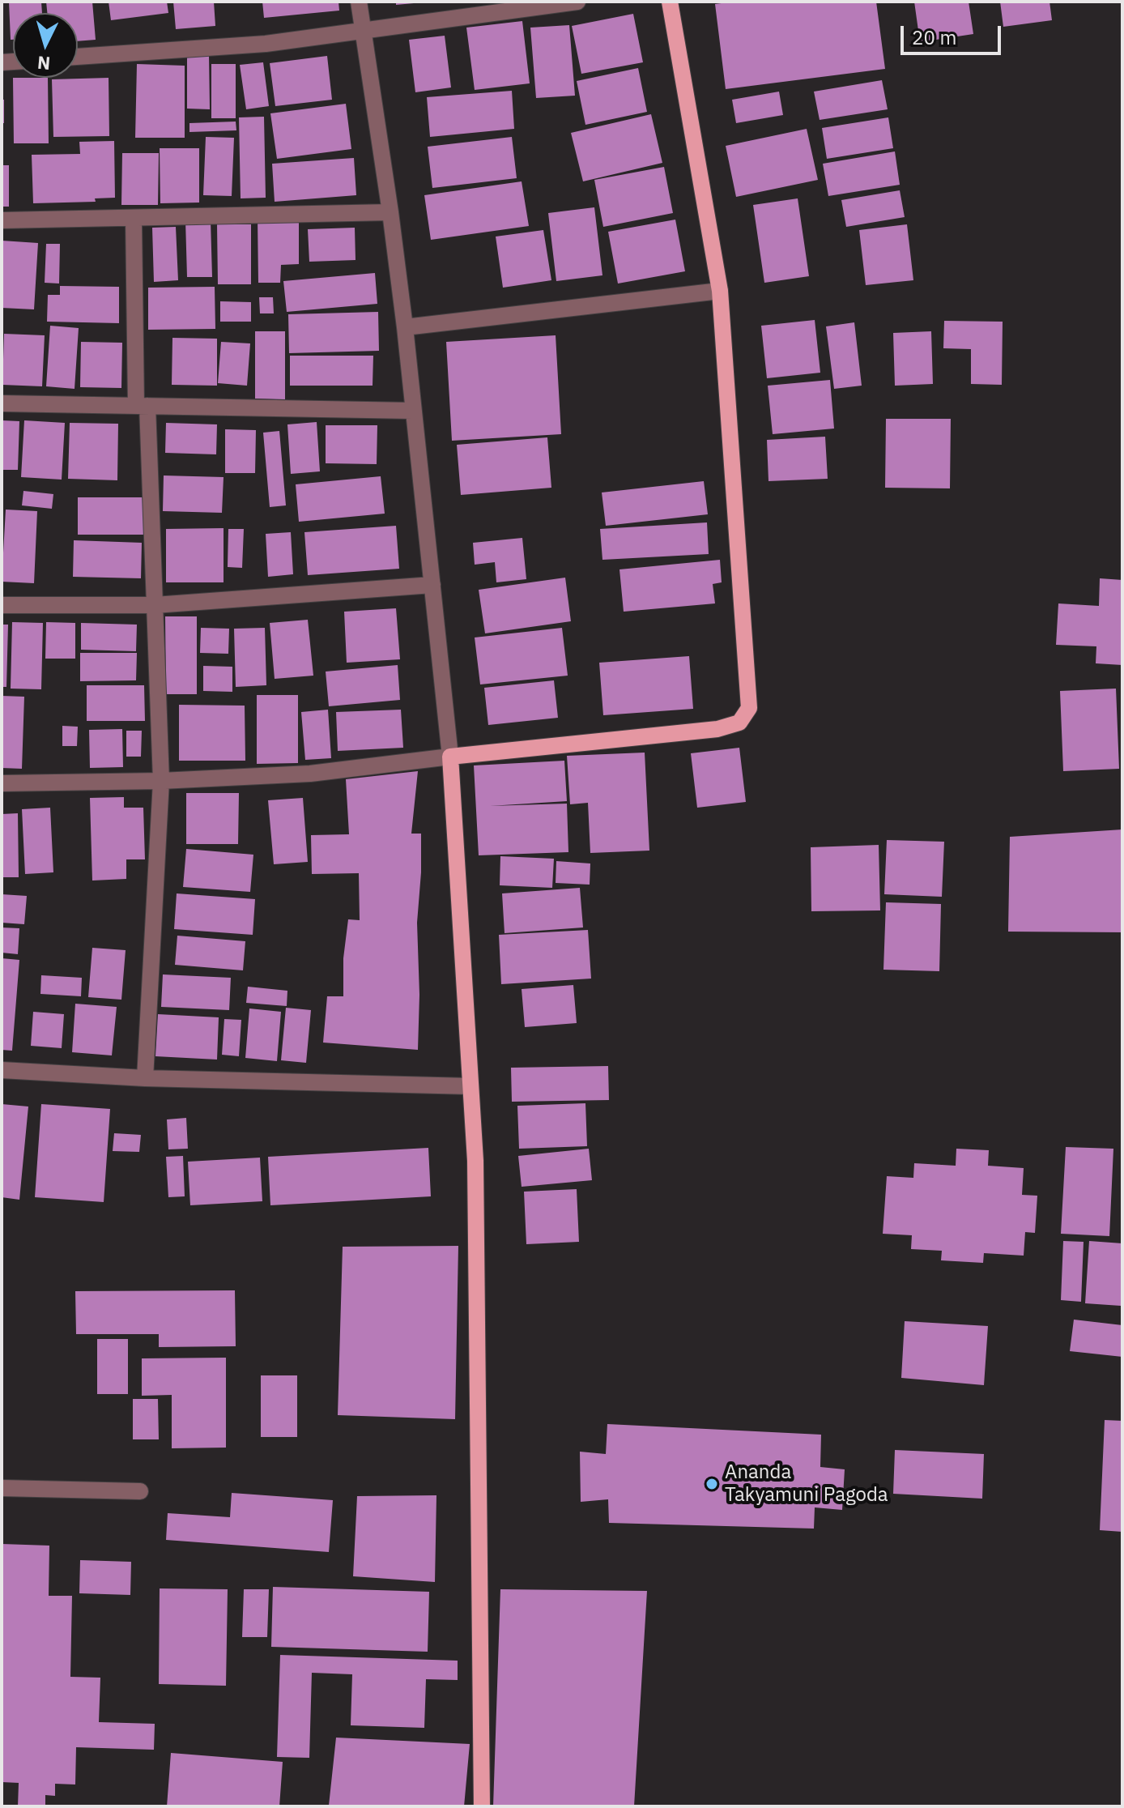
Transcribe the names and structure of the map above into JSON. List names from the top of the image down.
{
  "places": ["Ananda Takyamuni Pagoda"],
  "scale_bar": "20 m",
  "north": "bottom"
}
